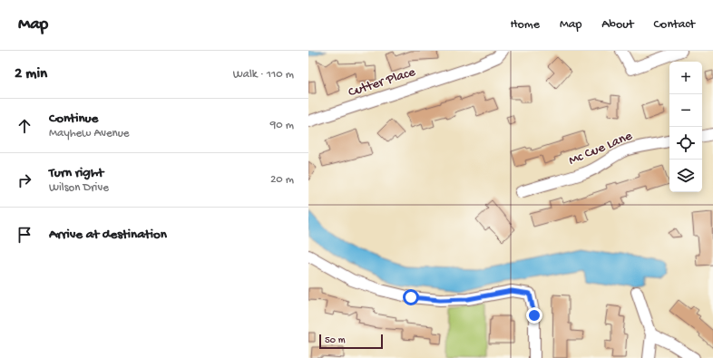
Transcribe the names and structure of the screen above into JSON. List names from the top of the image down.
{
  "streets": {
    "street": ["Cutter Place", "Mc Cue Lane"]
  },
  "scale_bar": "50 m",
  "page": {
    "header": "Map",
    "nav": [
      "Home",
      "Map",
      "About",
      "Contact"
    ],
    "heading": ["2 min", "Walk · 110 m"],
    "map_buttons": ["+", "−"],
    "list": [
      ["Continue", "Mayhew Avenue", "90 m"],
      ["Turn right", "Wilson Drive", "20 m"],
      "Arrive at destination"
    ],
    "scale": "50 m"
  }
}
